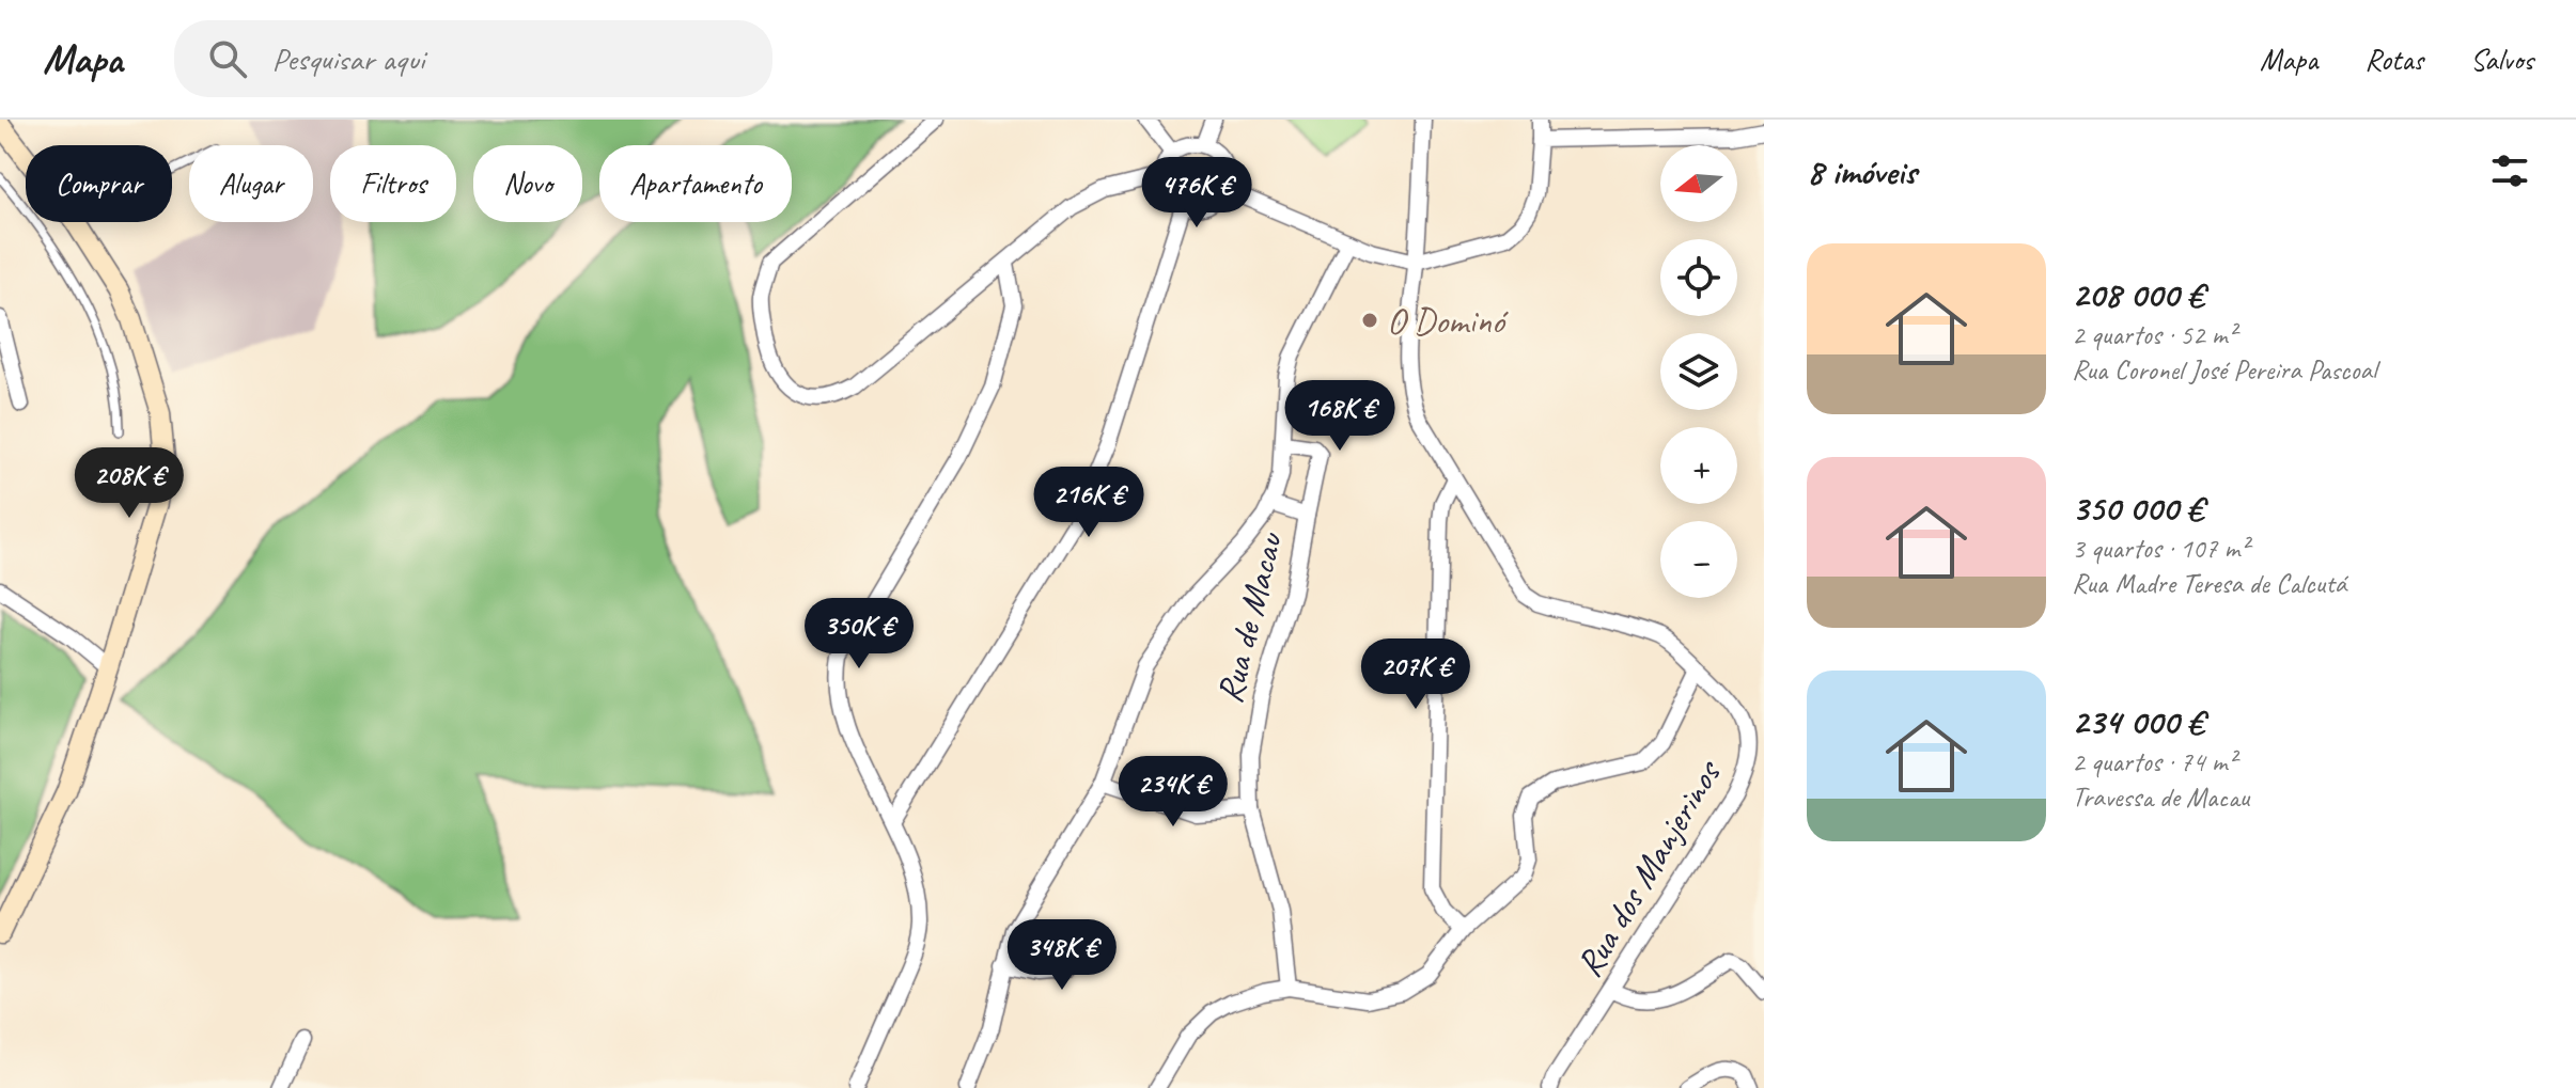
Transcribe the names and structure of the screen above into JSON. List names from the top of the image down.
{
  "streets": {
    "street": ["Rua de Macau", "Rua dos Manjerinos"]
  },
  "places": ["O Dominó"],
  "north": "left",
  "page": {
    "header": "Mapa",
    "search": "Pesquisar aqui",
    "nav": ["Mapa", "Rotas", "Salvos"],
    "heading": "8 imóveis",
    "map_buttons": ["+", "−"],
    "chip": [
      "Comprar",
      "Alugar",
      "Filtros",
      "Novo",
      "Apartamento"
    ],
    "price": [
      "476K €",
      "168K €",
      "208K €",
      "216K €",
      "350K €",
      "207K €",
      "234K €",
      "348K €"
    ],
    "list": [
      {
        "name": "208 000 €",
        "note": "2 quartos · 52 m² · Rua Coronel José Pereira Pascoal"
      },
      {
        "name": "350 000 €",
        "note": "3 quartos · 107 m² · Rua Madre Teresa de Calcutá"
      },
      {
        "name": "234 000 €",
        "note": "2 quartos · 74 m² · Travessa de Macau"
      }
    ]
  }
}
